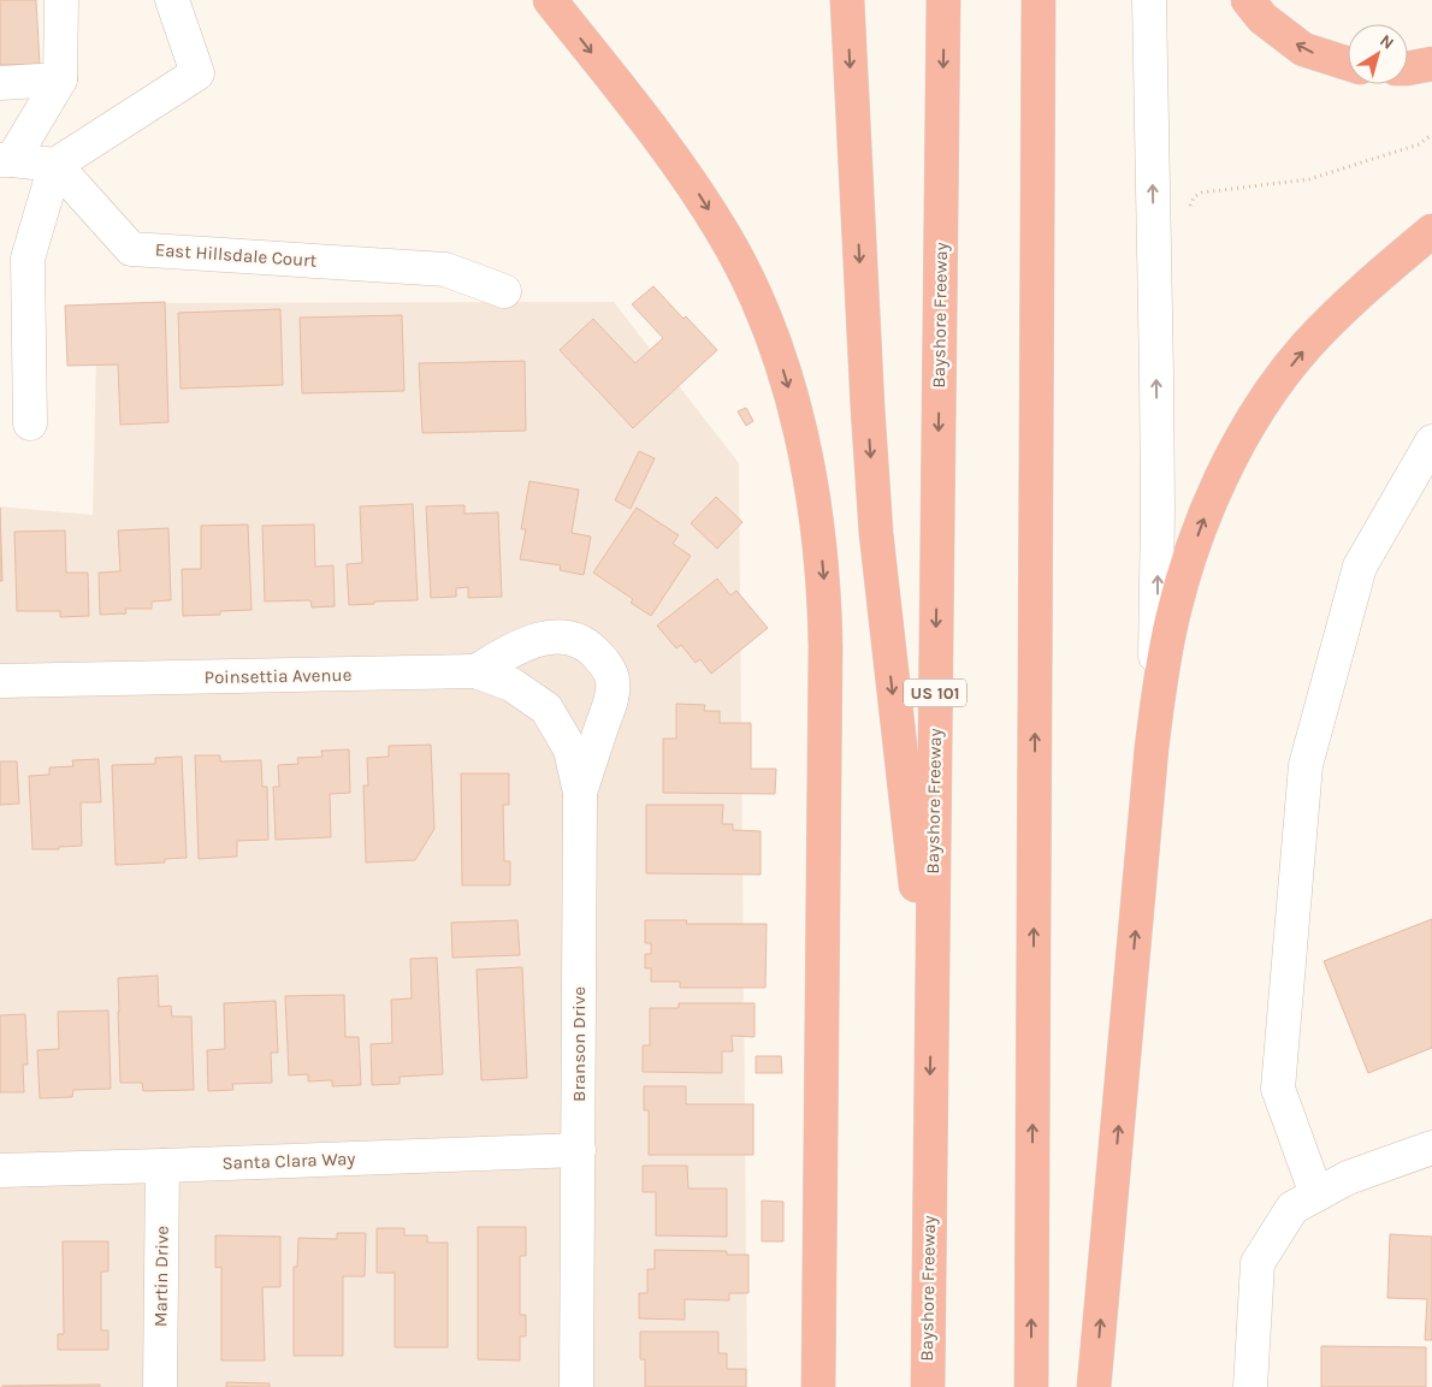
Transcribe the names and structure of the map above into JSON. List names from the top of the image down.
{
  "streets": {
    "highway": ["Bayshore Freeway", "US 101"],
    "street": [
      "East Hillsdale Court",
      "Poinsettia Avenue",
      "Branson Drive",
      "Santa Clara Way",
      "Martin Drive"
    ]
  },
  "crossings": [
    ["Poinsettia Avenue", "Branson Drive"],
    ["Branson Drive", "Santa Clara Way"],
    ["Santa Clara Way", "Martin Drive"]
  ],
  "north": "top right"
}
